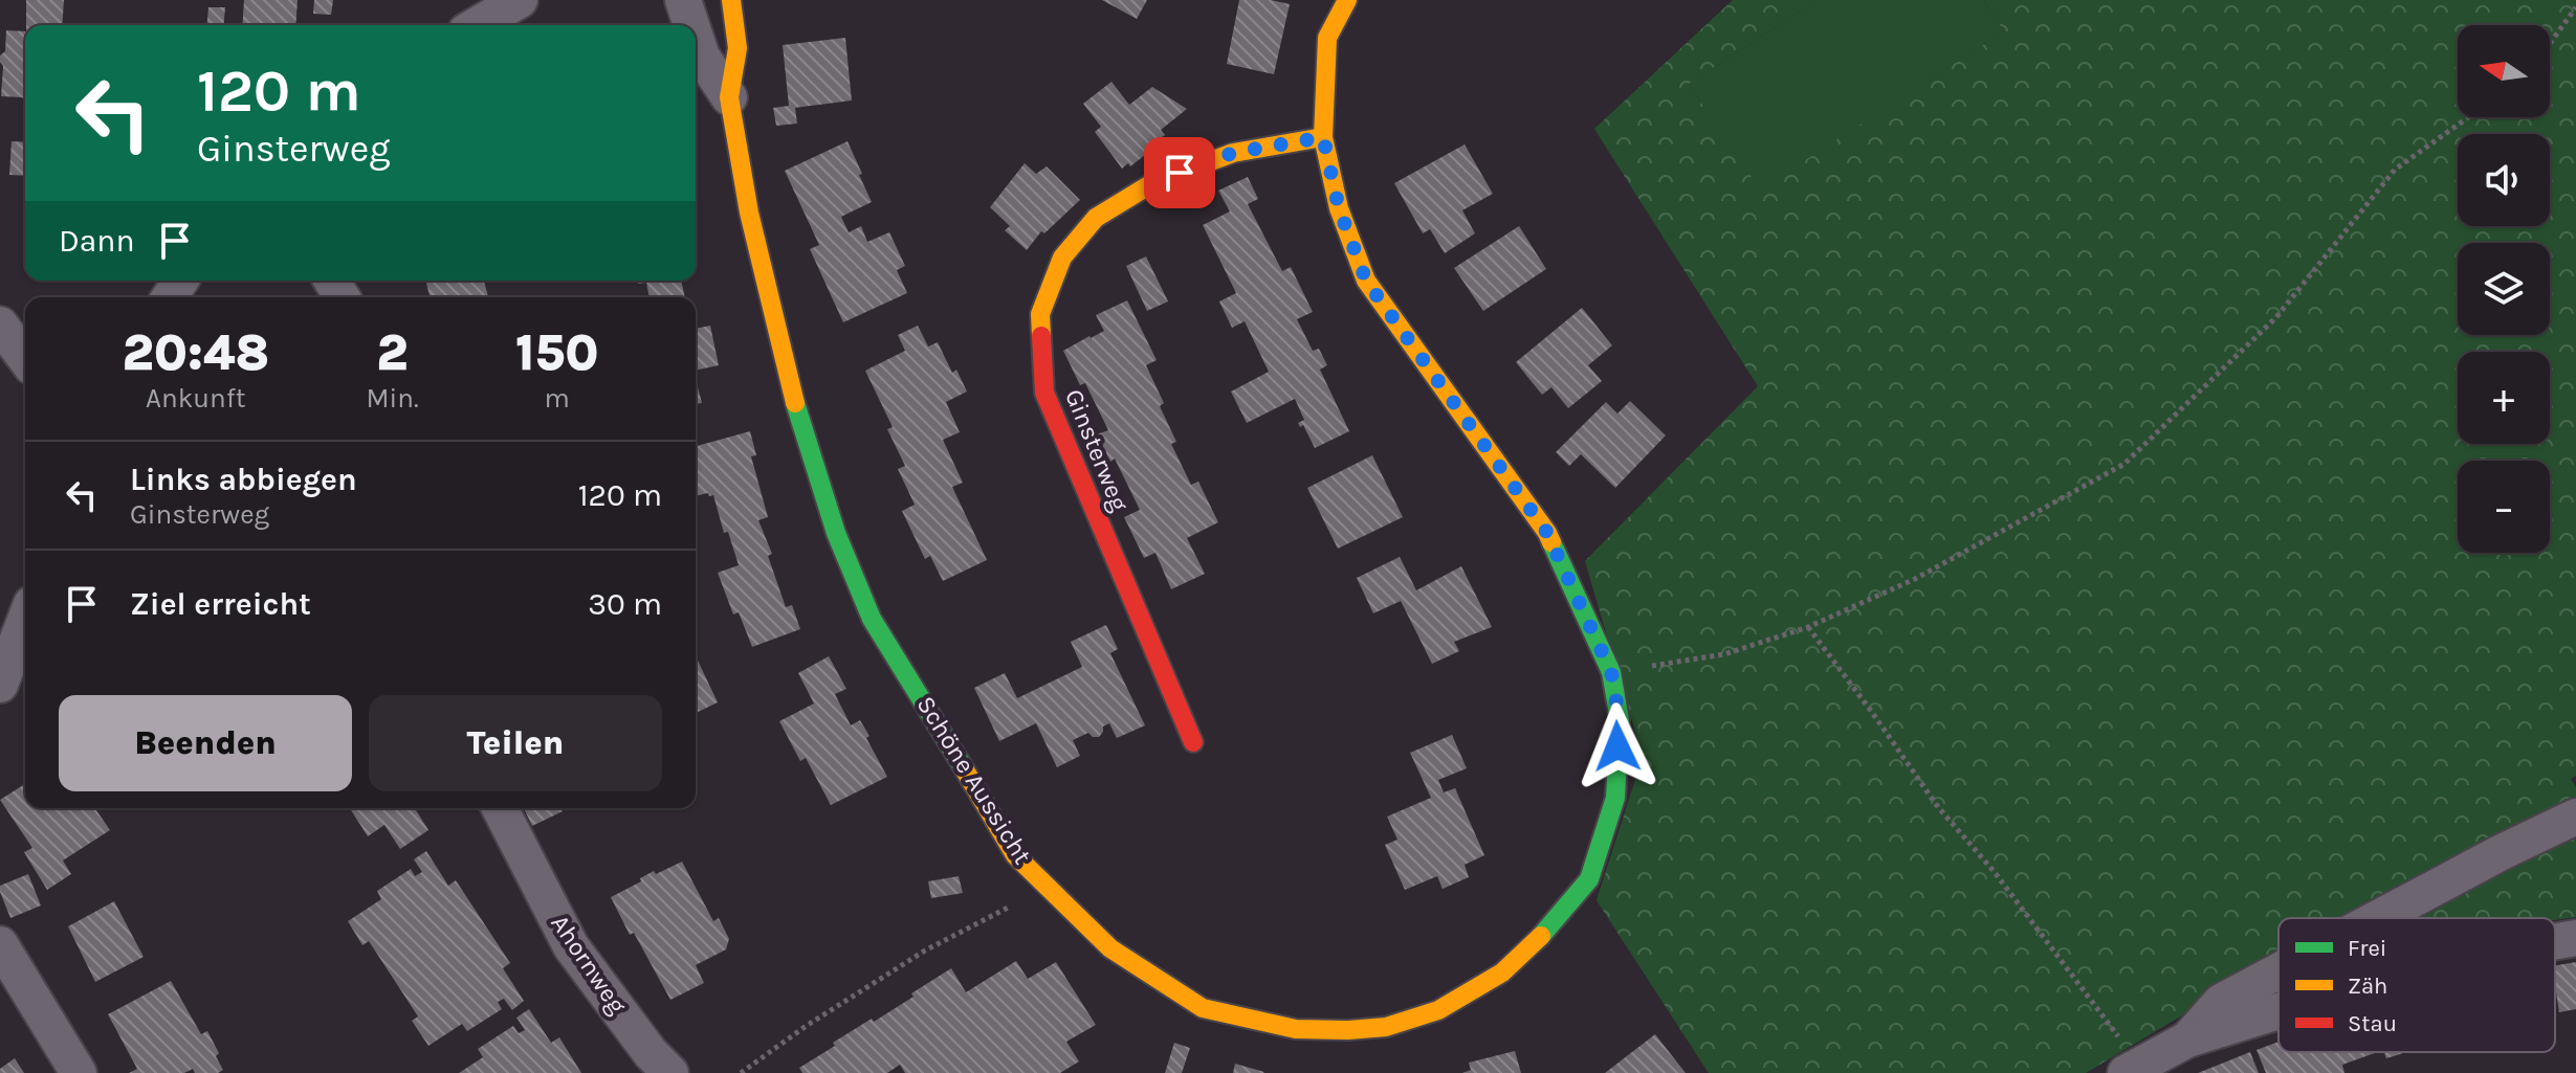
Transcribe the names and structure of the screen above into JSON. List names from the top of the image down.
{
  "streets": {
    "street": ["Ginsterweg", "Schöne Aussicht", "Ahornweg"]
  },
  "crossings": [
    ["Ginsterweg", "Schöne Aussicht"]
  ],
  "legend": ["Frei", "Zäh", "Stau"],
  "north": "left",
  "page": {
    "map_buttons": ["+", "−"],
    "turn": ["120 m", "Ginsterweg"],
    "then": "Dann",
    "eta": [
      "20:48",
      "Ankunft",
      "2",
      "Min.",
      "150",
      "m"
    ],
    "list": [
      {
        "name": "Links abbiegen",
        "note": "Ginsterweg",
        "value": "120 m"
      },
      {
        "name": "Ziel erreicht",
        "value": "30 m"
      }
    ],
    "buttons": ["Beenden", "Teilen"]
  }
}
